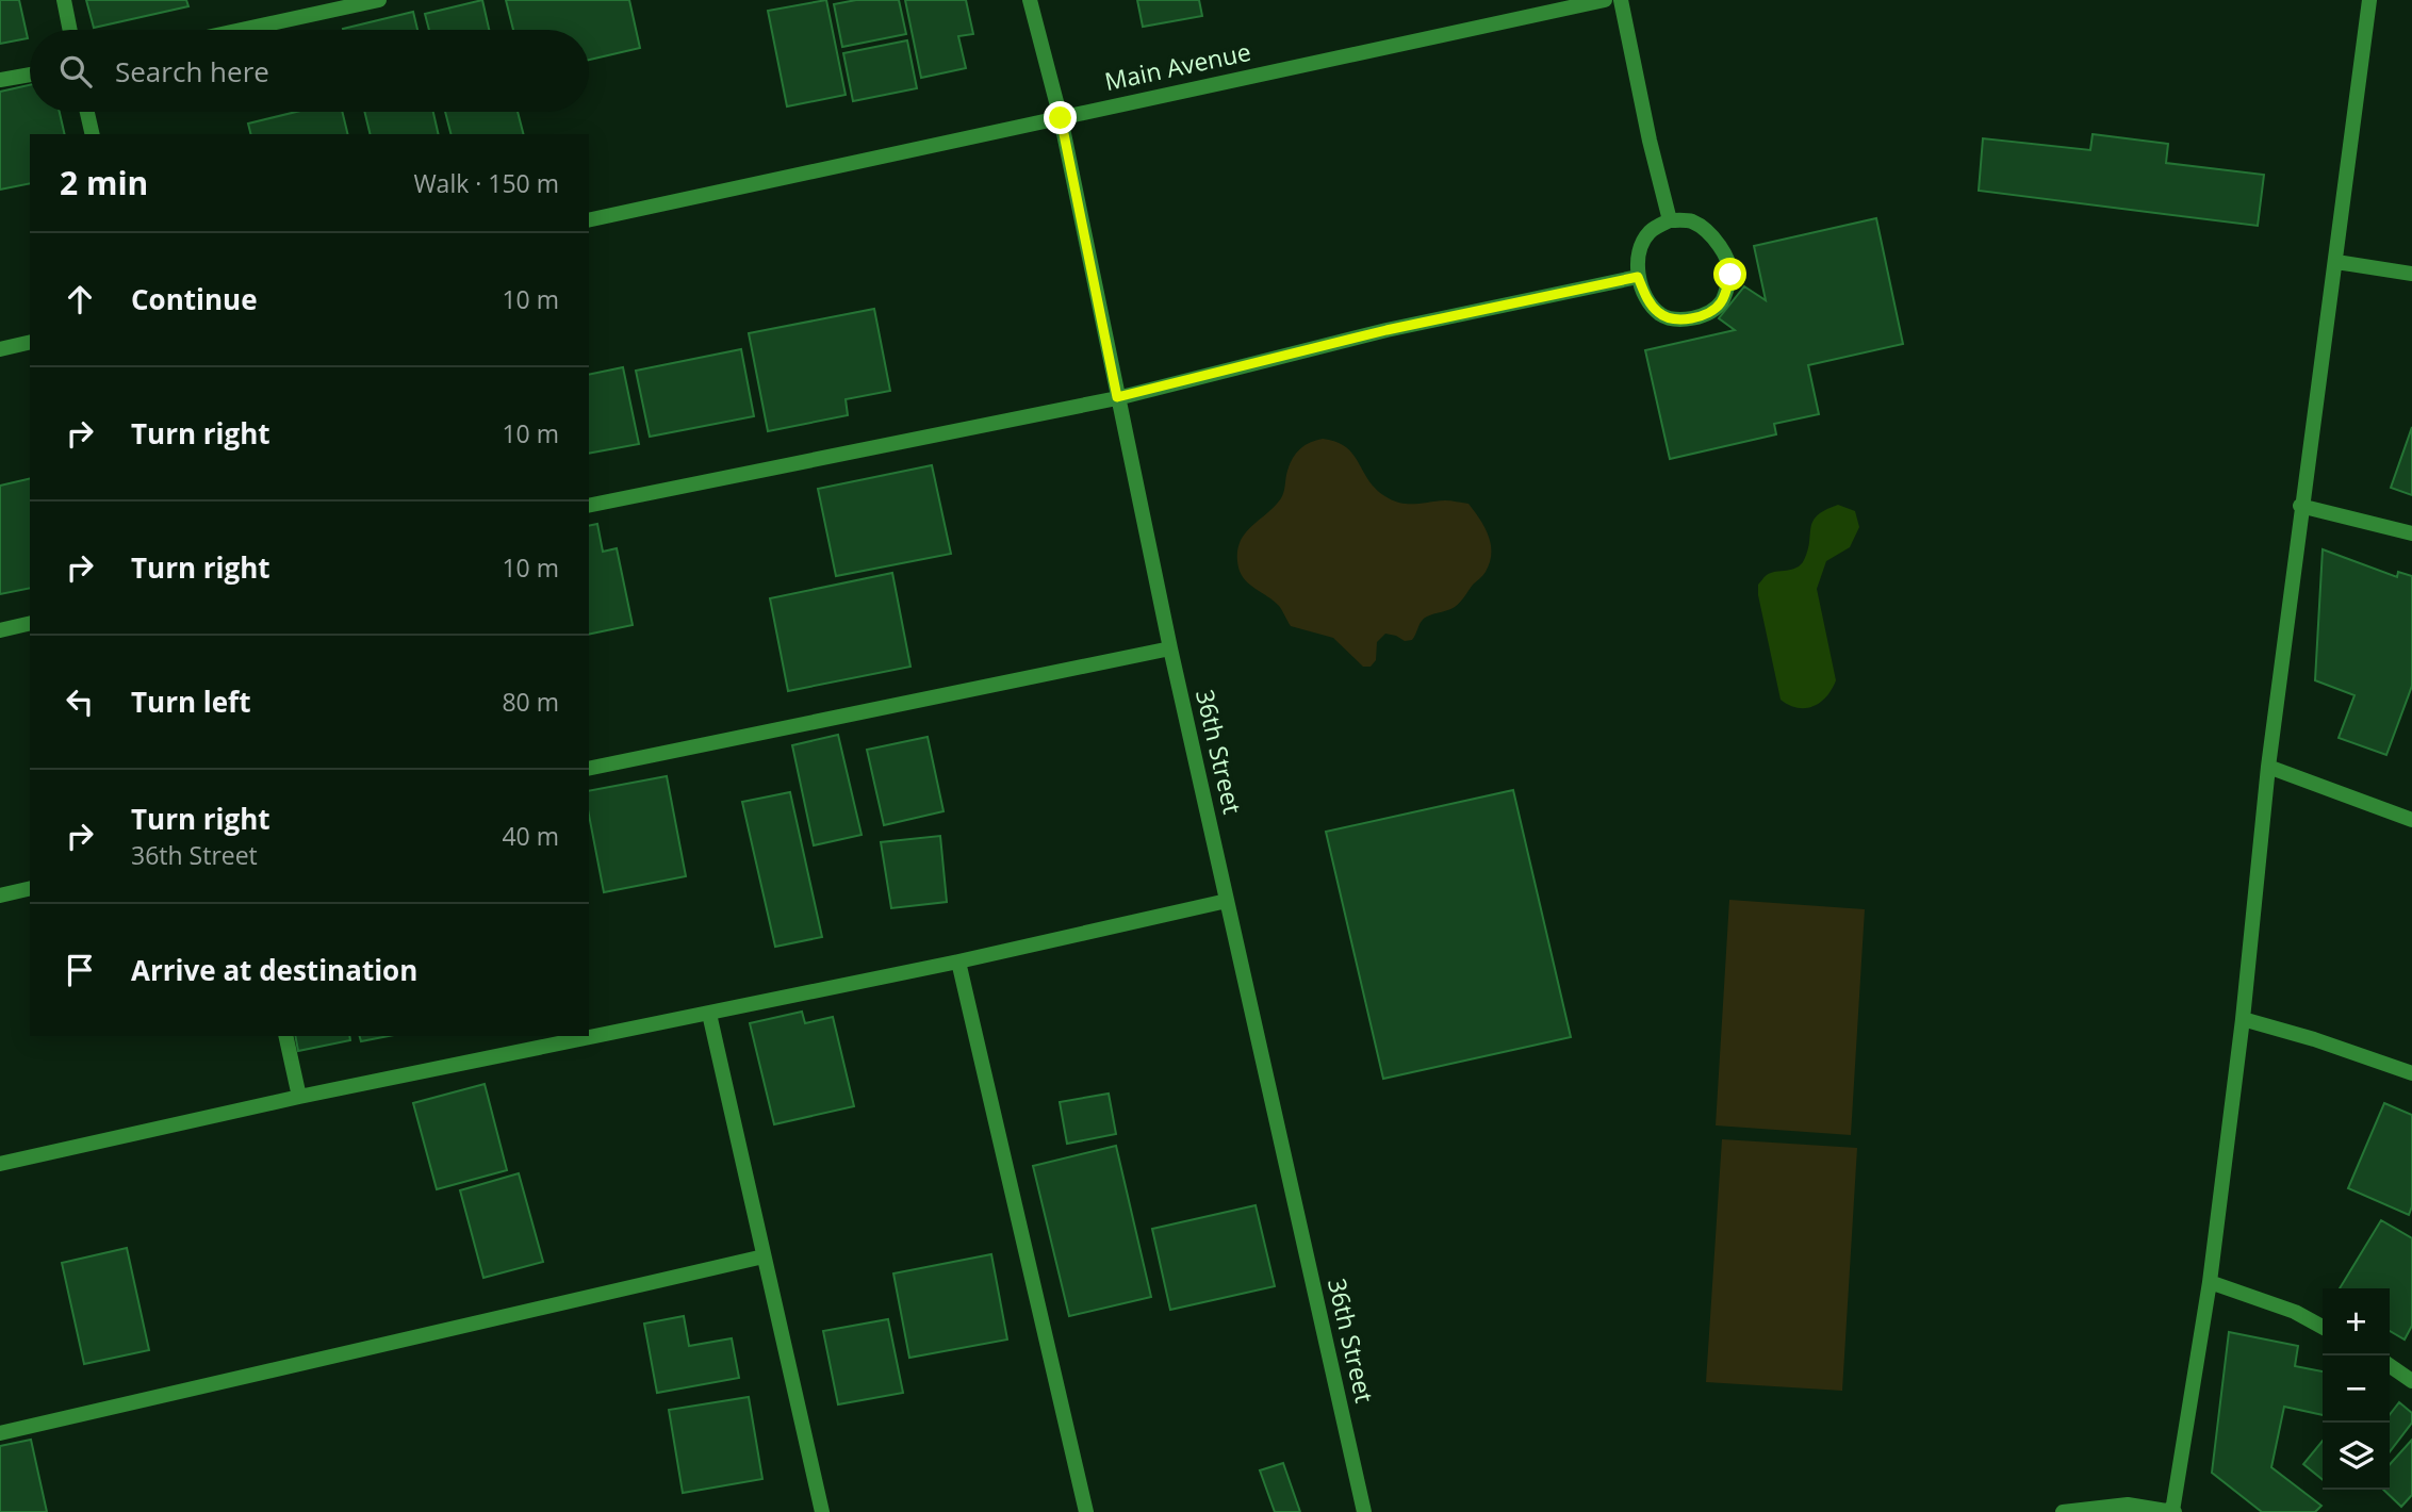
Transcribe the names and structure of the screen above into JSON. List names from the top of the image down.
{
  "streets": {
    "street": ["Main Avenue", "36th Street"]
  },
  "crossings": [
    ["Main Avenue", "36th Street"]
  ],
  "page": {
    "search": "Search here",
    "heading": ["2 min", "Walk · 150 m"],
    "list": [
      ["Continue", "10 m"],
      ["Turn right", "10 m"],
      ["Turn right", "10 m"],
      ["Turn left", "80 m"],
      ["Turn right", "36th Street", "40 m"],
      "Arrive at destination"
    ],
    "map_buttons": ["+", "−"]
  }
}
